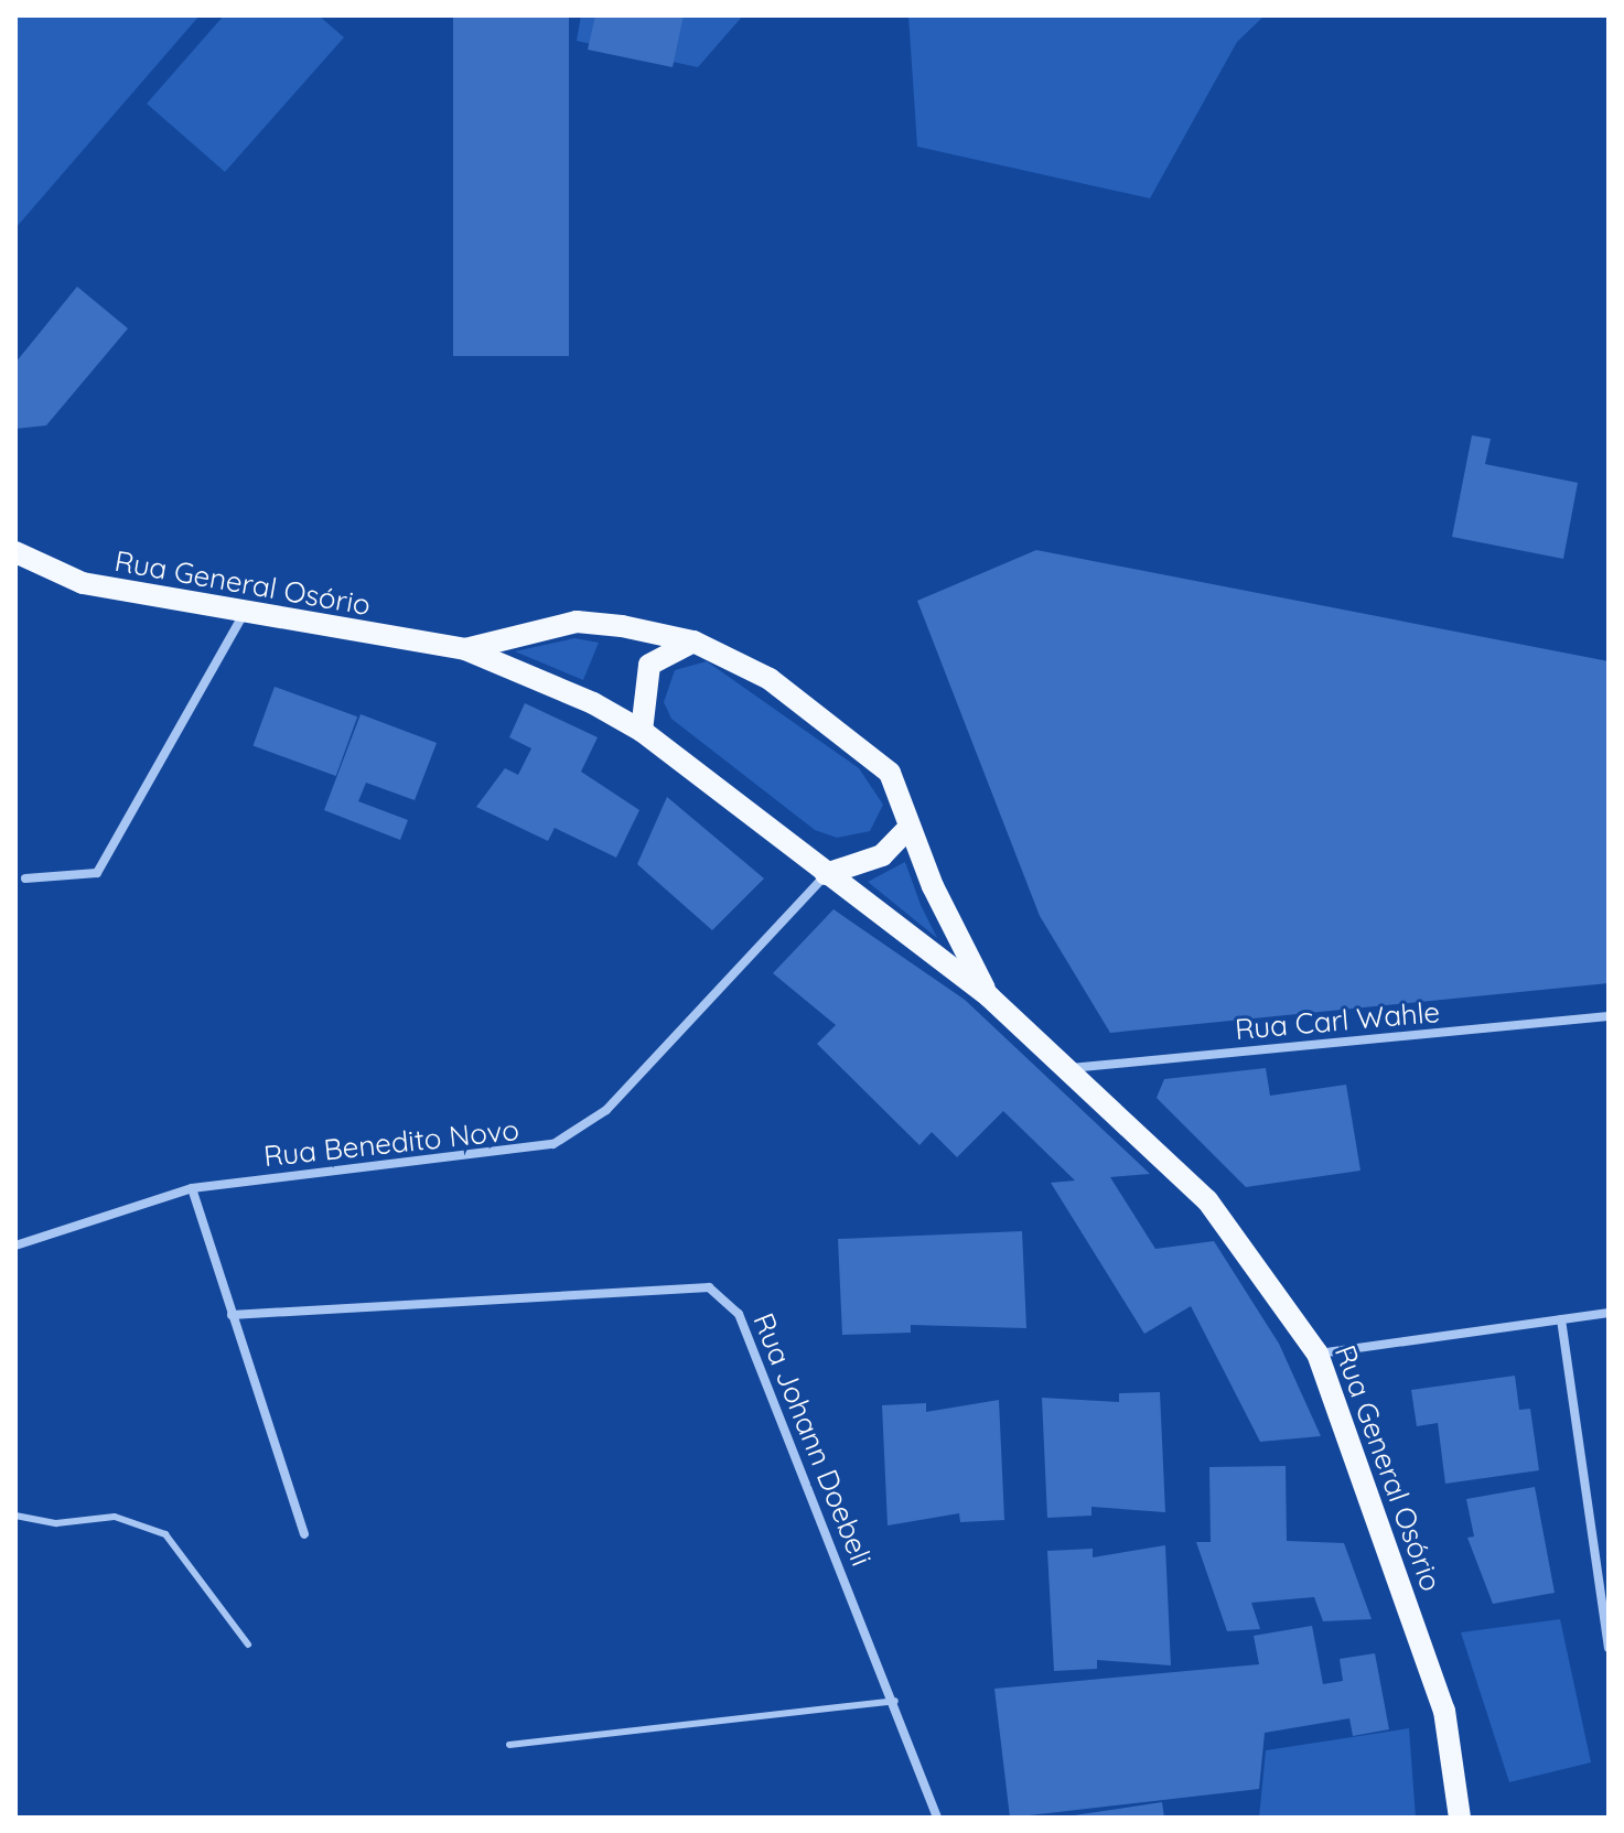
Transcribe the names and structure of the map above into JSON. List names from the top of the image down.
{
  "streets": {
    "main road": ["Rua General Osório"],
    "street": ["Rua Carl Wahle", "Rua Benedito Novo", "Rua Johann Doebeli"]
  },
  "crossings": [
    ["Rua General Osório", "Rua Carl Wahle"],
    ["Rua General Osório", "Rua Benedito Novo"]
  ]
}
